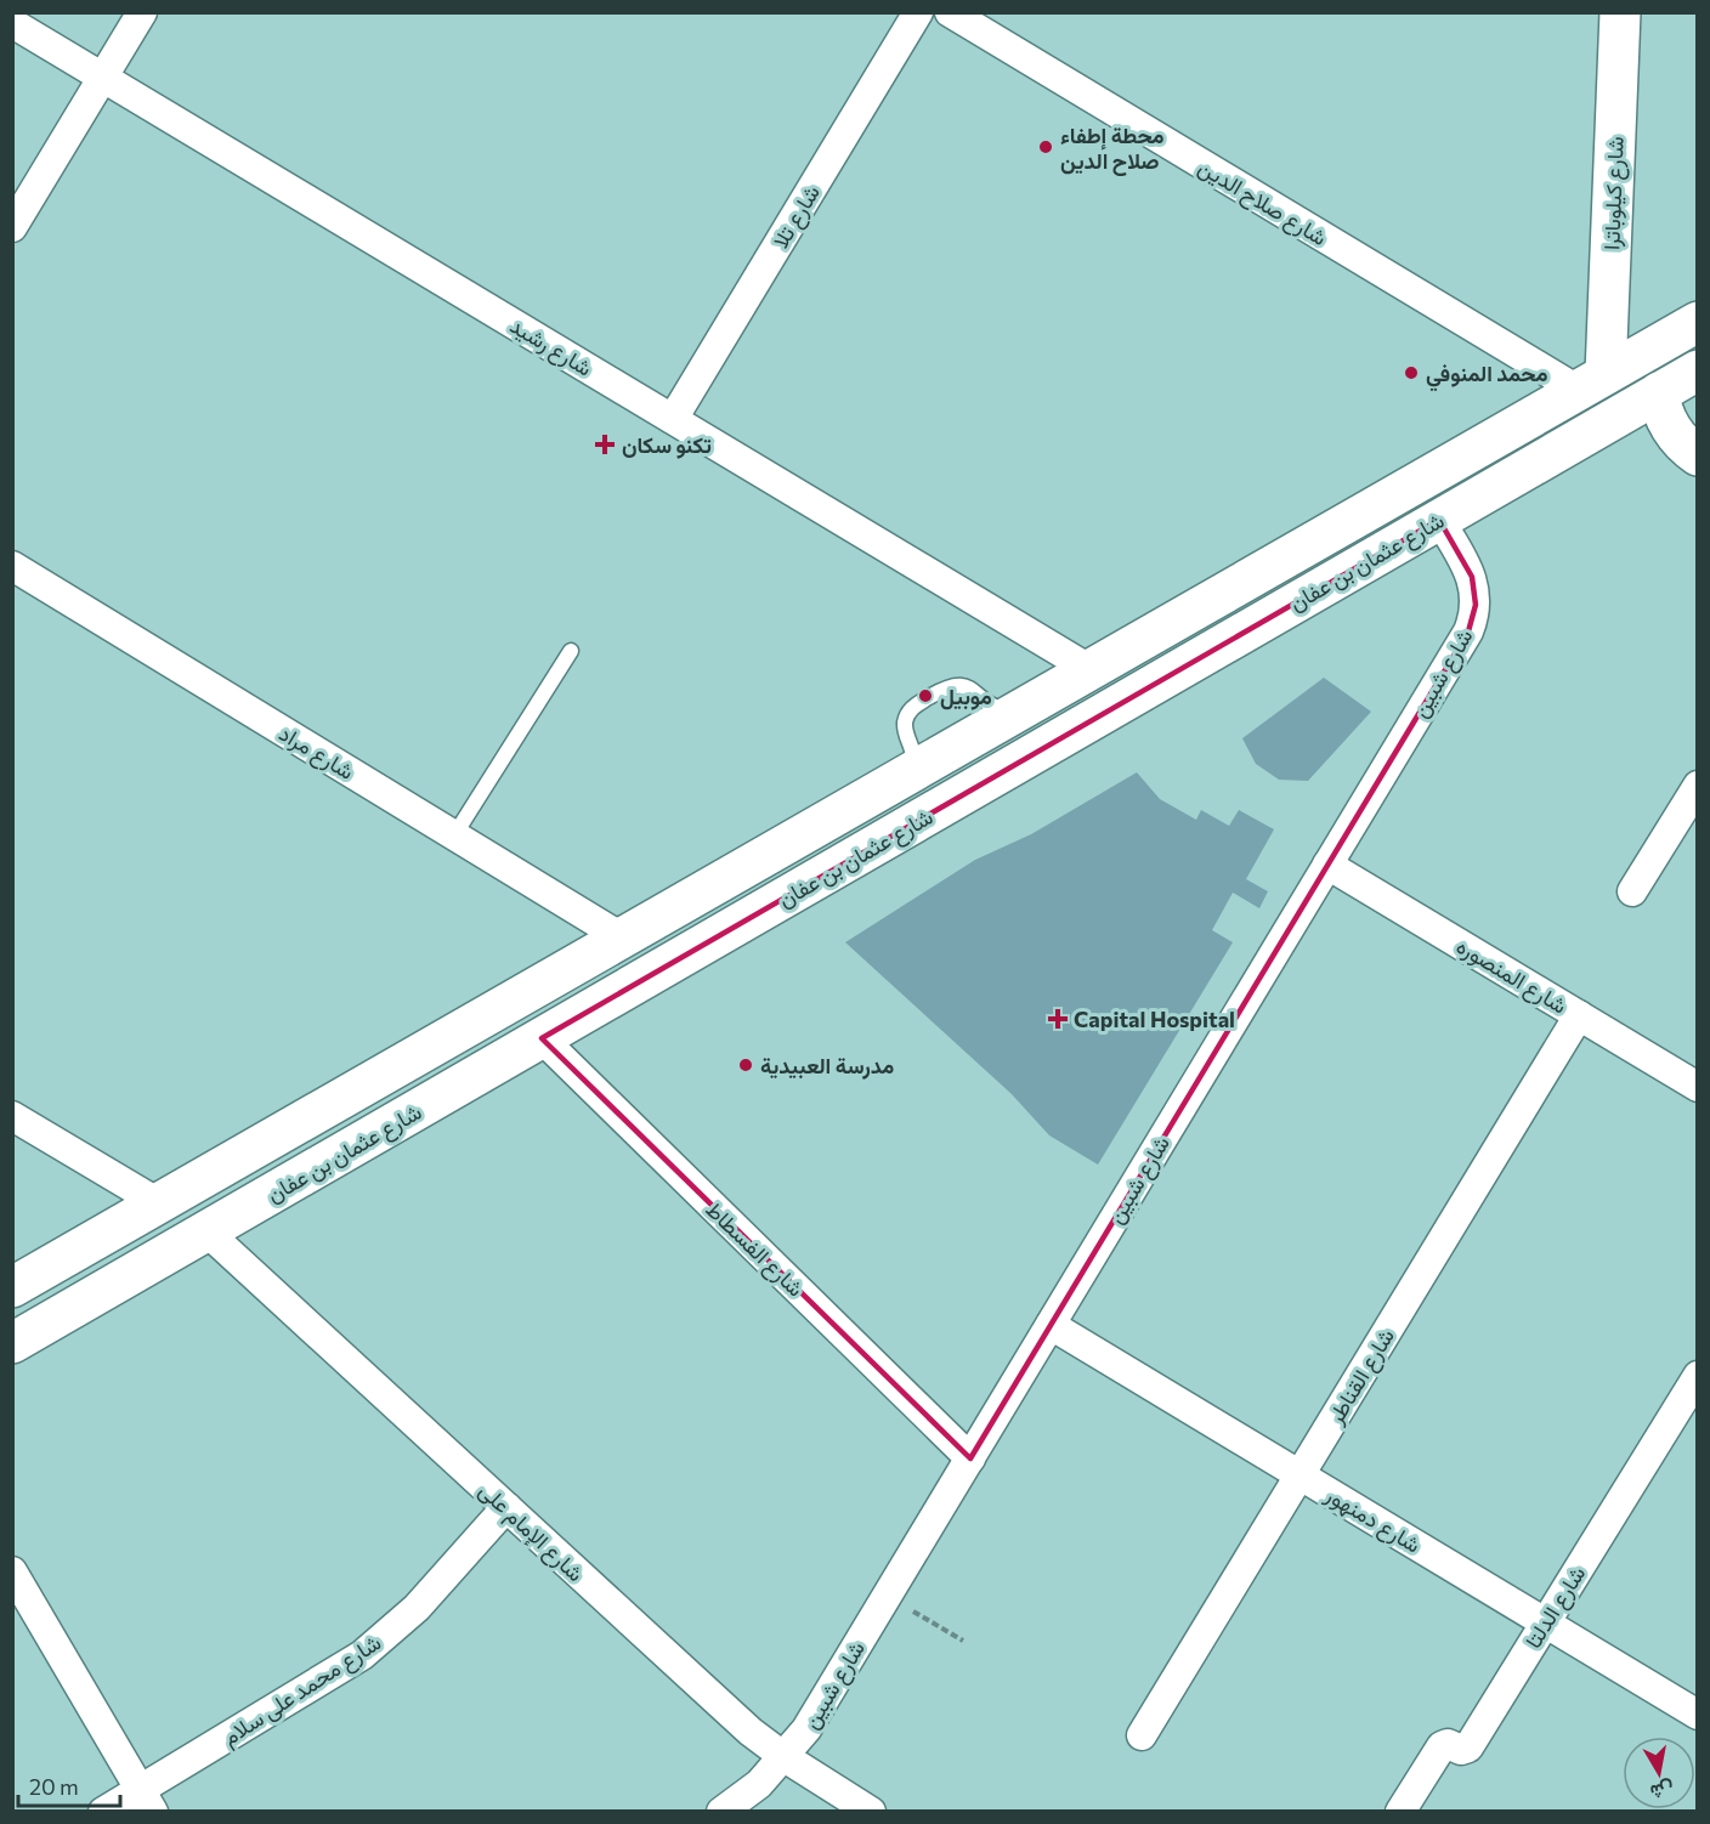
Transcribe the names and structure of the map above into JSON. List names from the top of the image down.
{
  "streets": {
    "main road": ["شارع كيلوباترا", "شارع عثمان بن عفان"],
    "street": [
      "شارع صلاح الدين",
      "شارع تلا",
      "شارع رشيد",
      "شارع شبين",
      "شارع مراد",
      "شارع المنصوره",
      "شارع الفسطاط",
      "شارع القناطر",
      "شارع دمنهور",
      "شارع الإمام على",
      "شارع الدلتا",
      "شارع محمد على سلام"
    ]
  },
  "crossings": [
    ["شارع كيلوباترا", "شارع صلاح الدين"],
    ["شارع كيلوباترا", "شارع عثمان بن عفان"],
    ["شارع صلاح الدين", "شارع عثمان بن عفان"],
    ["شارع تلا", "شارع رشيد"],
    ["شارع رشيد", "شارع عثمان بن عفان"],
    ["شارع عثمان بن عفان", "شارع شبين"],
    ["شارع عثمان بن عفان", "شارع مراد"],
    ["شارع عثمان بن عفان", "شارع الفسطاط"],
    ["شارع عثمان بن عفان", "شارع الإمام على"],
    ["شارع شبين", "شارع المنصوره"],
    ["شارع شبين", "شارع الفسطاط"],
    ["شارع شبين", "شارع دمنهور"],
    ["شارع شبين", "شارع الإمام على"],
    ["شارع المنصوره", "شارع القناطر"],
    ["شارع القناطر", "شارع دمنهور"],
    ["شارع دمنهور", "شارع الدلتا"],
    ["شارع الإمام على", "شارع محمد على سلام"]
  ],
  "places": {
    "other": [
      "محطة إطفاء صلاح الدين",
      "محمد المنوفي",
      "موبيل",
      "مدرسة العبيدية"
    ],
    "health": ["تكنو سكان", "Capital Hospital"]
  },
  "scale_bar": "20 m",
  "north": "bottom"
}
